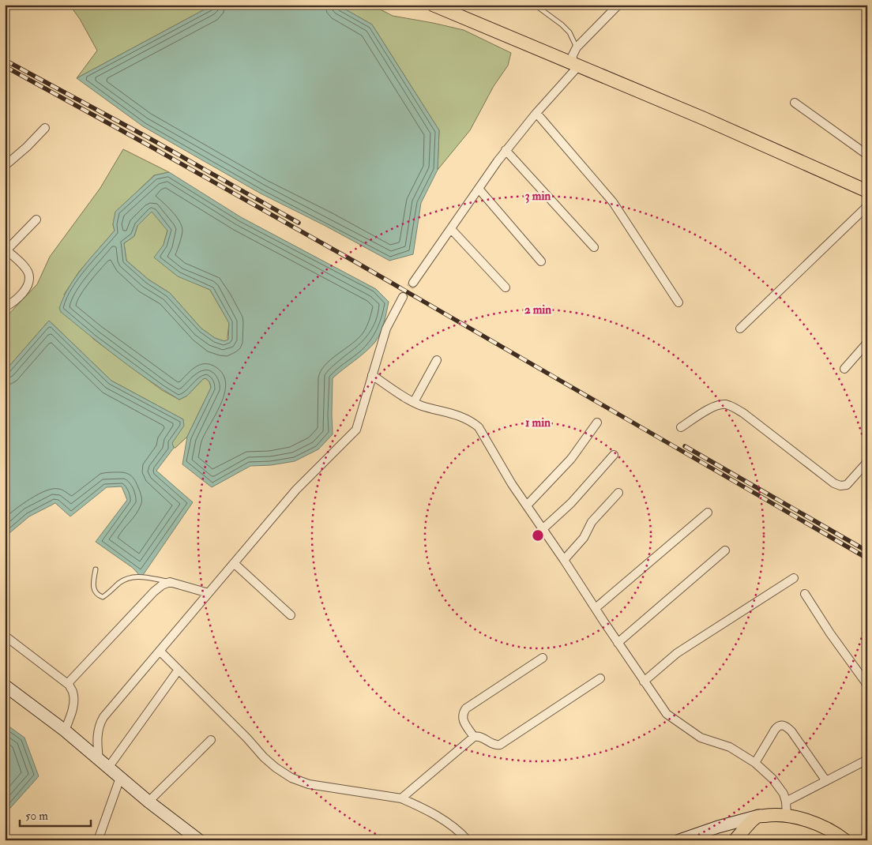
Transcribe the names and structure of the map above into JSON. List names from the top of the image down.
{
  "scale_bar": "50 m",
  "rings": ["3 min", "2 min", "1 min"]
}
